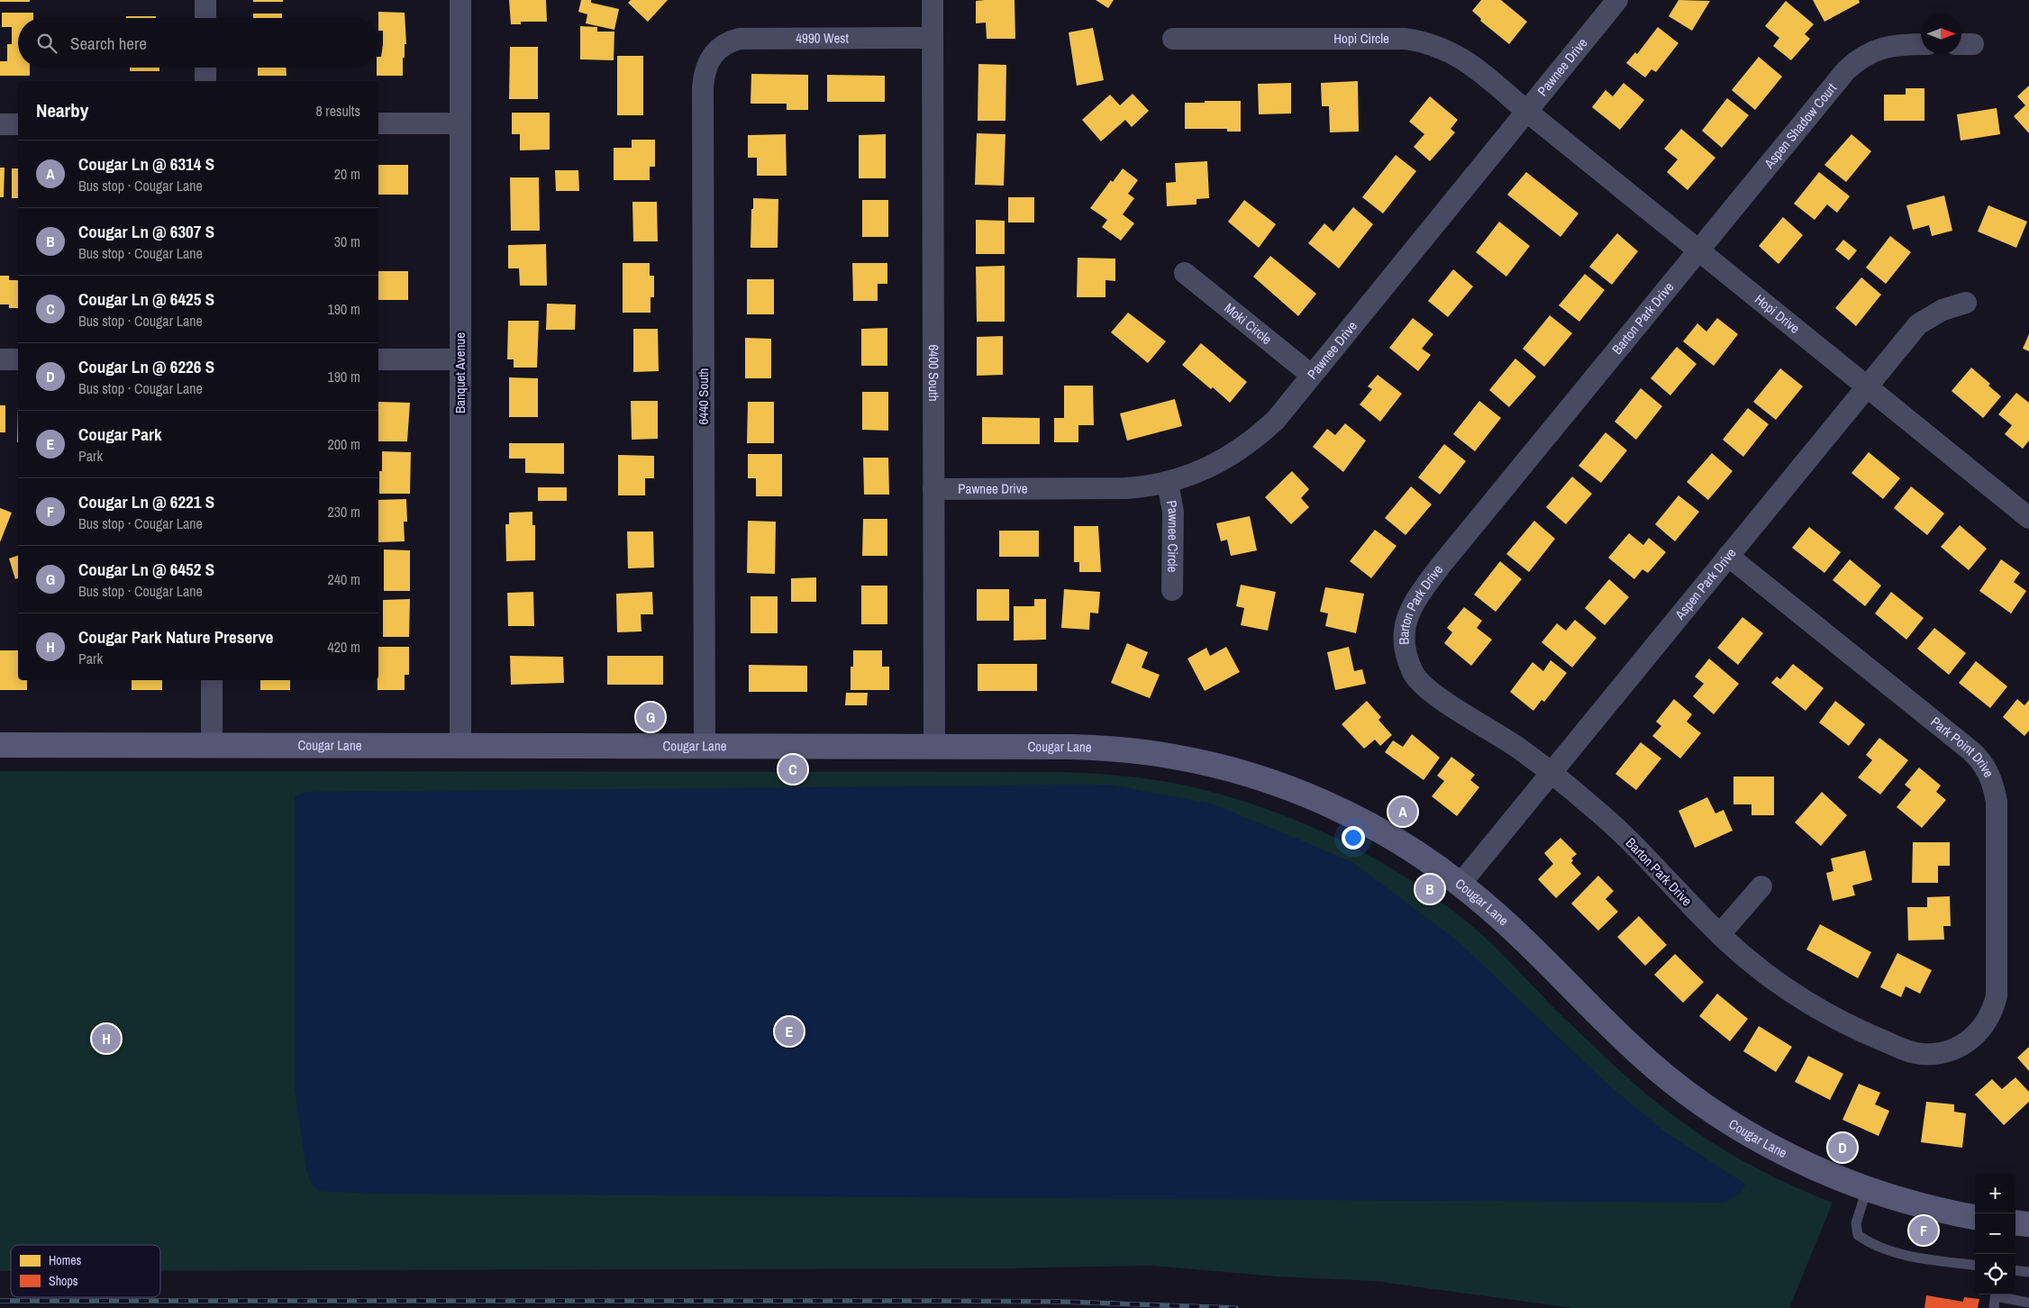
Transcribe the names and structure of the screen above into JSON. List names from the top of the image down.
{
  "streets": {
    "main road": ["Cougar Lane"],
    "street": [
      "4990 West",
      "Hopi Circle",
      "Pawnee Drive",
      "Aspen Shadow Court",
      "Hopi Drive",
      "Barton Park Drive",
      "Moki Circle",
      "Banquet Avenue",
      "6400 South",
      "6440 South",
      "Pawnee Circle",
      "Aspen Park Drive",
      "Park Point Drive"
    ]
  },
  "crossings": [
    ["4990 West", "6400 South"],
    ["4990 West", "6440 South"],
    ["Hopi Circle", "Pawnee Drive"],
    ["Hopi Circle", "Hopi Drive"],
    ["Pawnee Drive", "Hopi Drive"],
    ["Pawnee Drive", "Moki Circle"],
    ["Pawnee Drive", "6400 South"],
    ["Pawnee Drive", "Pawnee Circle"],
    ["Aspen Shadow Court", "Hopi Drive"],
    ["Aspen Shadow Court", "Barton Park Drive"],
    ["Hopi Drive", "Barton Park Drive"],
    ["Hopi Drive", "Aspen Park Drive"],
    ["Barton Park Drive", "Aspen Park Drive"],
    ["Barton Park Drive", "Park Point Drive"],
    ["Banquet Avenue", "Cougar Lane"],
    ["6400 South", "Cougar Lane"],
    ["6440 South", "Cougar Lane"],
    ["Aspen Park Drive", "Cougar Lane"],
    ["Aspen Park Drive", "Park Point Drive"]
  ],
  "legend": ["Homes", "Shops"],
  "north": "right",
  "page": {
    "search": "Search here",
    "heading": ["Nearby", "8 results"],
    "list": [
      {
        "mark": "A",
        "name": "Cougar Ln @ 6314 S",
        "note": "Bus stop · Cougar Lane",
        "value": "20 m"
      },
      {
        "mark": "B",
        "name": "Cougar Ln @ 6307 S",
        "note": "Bus stop · Cougar Lane",
        "value": "30 m"
      },
      {
        "mark": "C",
        "name": "Cougar Ln @ 6425 S",
        "note": "Bus stop · Cougar Lane",
        "value": "190 m"
      },
      {
        "mark": "D",
        "name": "Cougar Ln @ 6226 S",
        "note": "Bus stop · Cougar Lane",
        "value": "190 m"
      },
      {
        "mark": "E",
        "name": "Cougar Park",
        "note": "Park",
        "value": "200 m"
      },
      {
        "mark": "F",
        "name": "Cougar Ln @ 6221 S",
        "note": "Bus stop · Cougar Lane",
        "value": "230 m"
      },
      {
        "mark": "G",
        "name": "Cougar Ln @ 6452 S",
        "note": "Bus stop · Cougar Lane",
        "value": "240 m"
      },
      {
        "mark": "H",
        "name": "Cougar Park Nature Preserve",
        "note": "Park",
        "value": "420 m"
      }
    ],
    "pins": [
      "G",
      "C",
      "A",
      "B",
      "E",
      "H",
      "D",
      "F"
    ],
    "map_buttons": ["+", "−"]
  }
}
